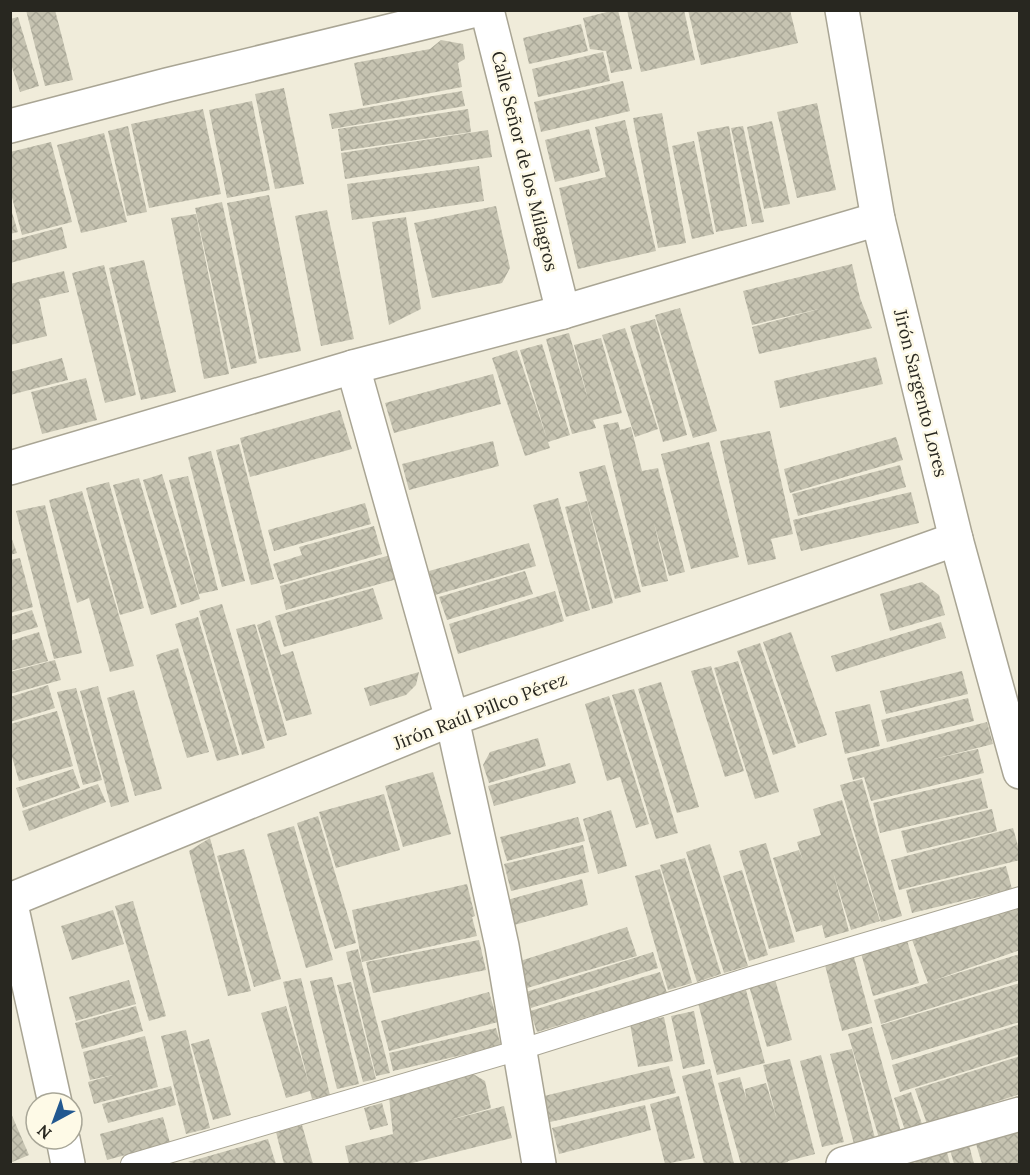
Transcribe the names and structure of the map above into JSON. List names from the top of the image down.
{
  "streets": {
    "street": ["Calle Señor de los Milagros", "Jirón Sargento Lores", "Jirón Raúl Pillco Pérez"]
  },
  "crossings": [
    ["Jirón Sargento Lores", "Jirón Raúl Pillco Pérez"]
  ],
  "north": "bottom left"
}
